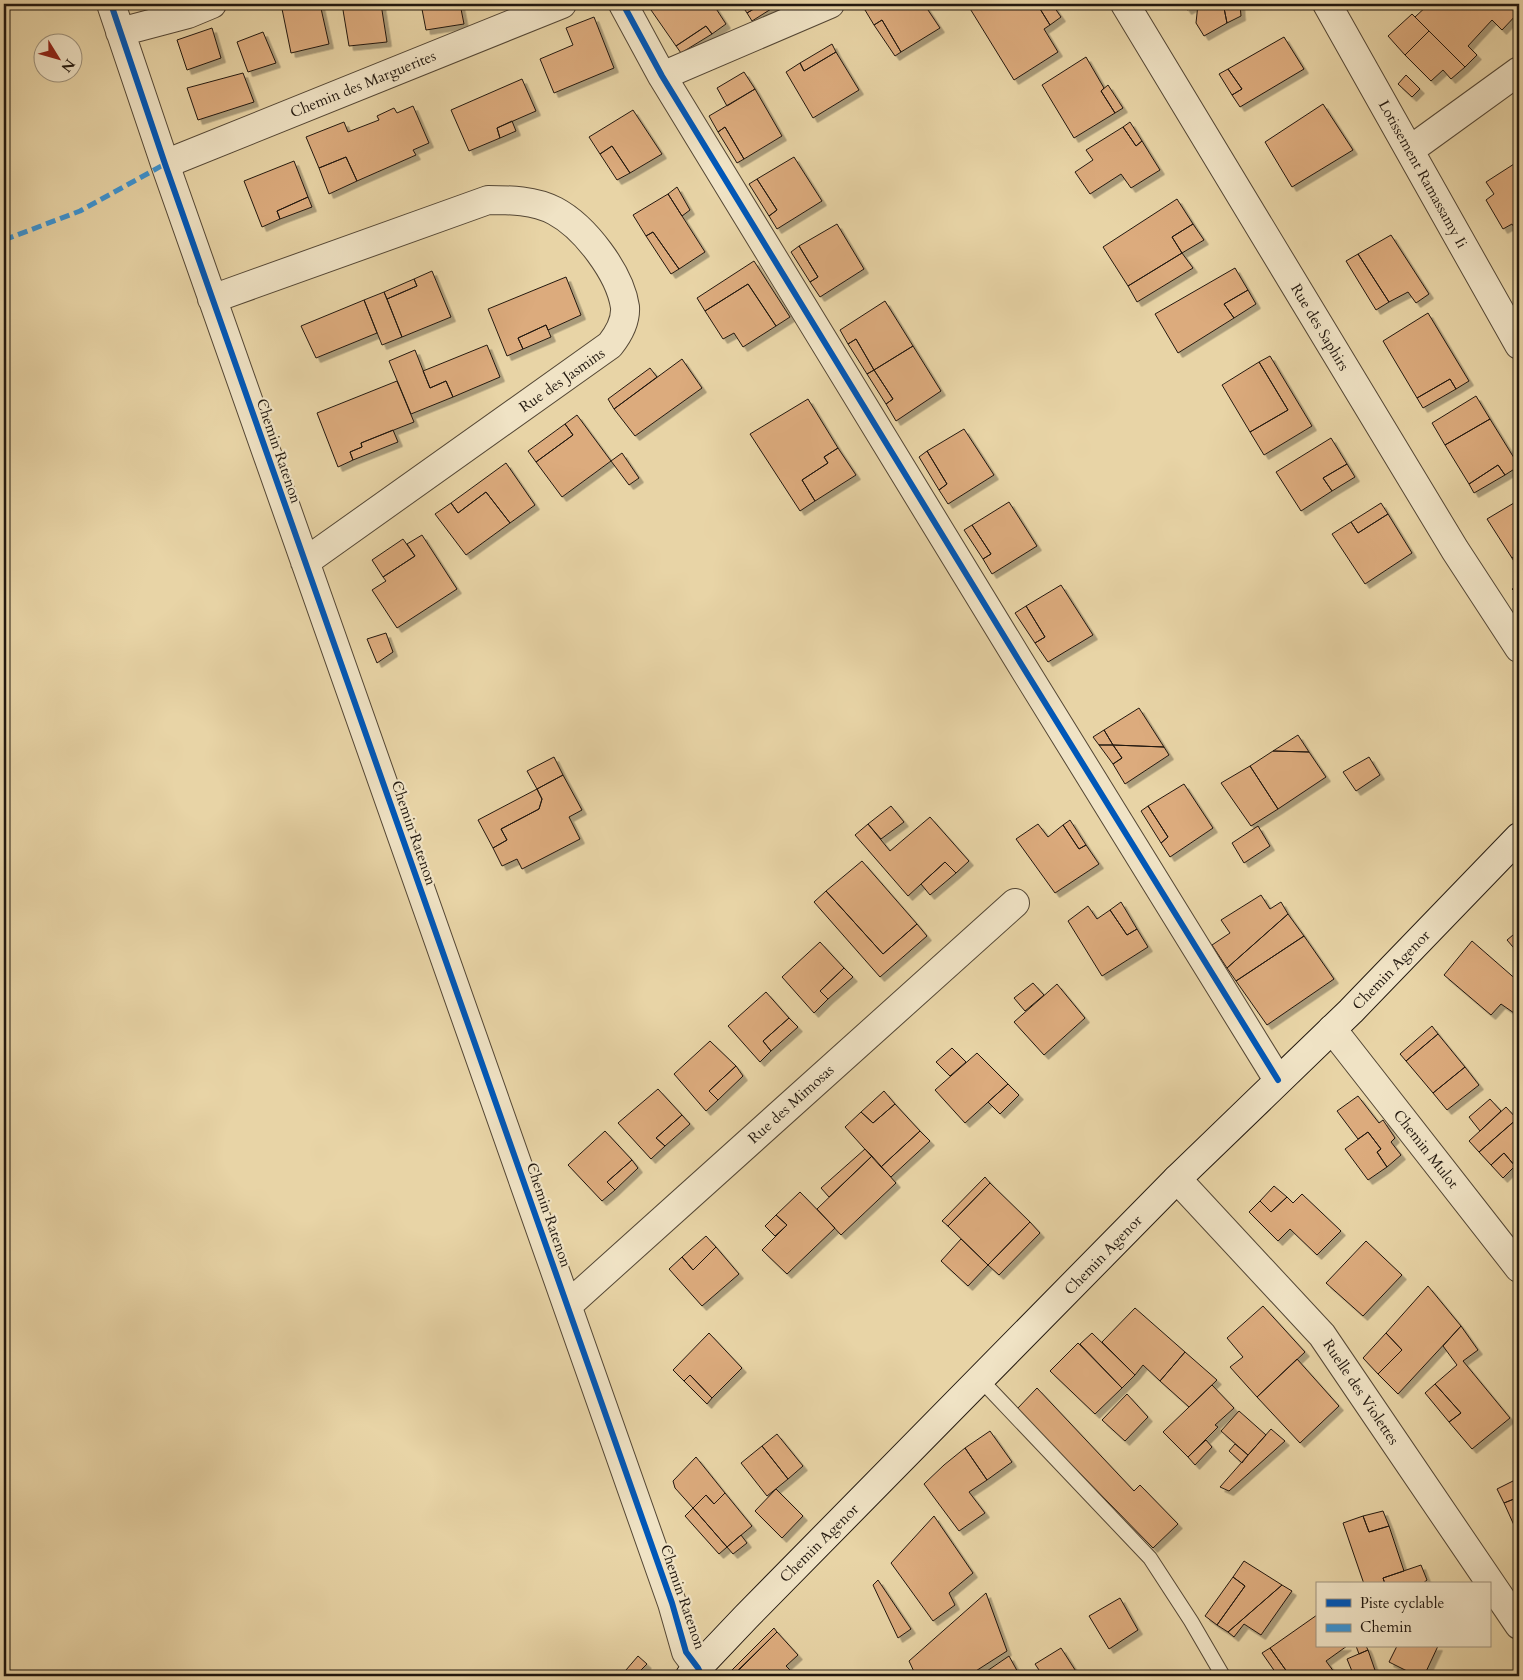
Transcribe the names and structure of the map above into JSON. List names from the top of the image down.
{
  "streets": {
    "street": [
      "Chemin des Marguerites",
      "Lotissement Ramassamy Ii",
      "Rue des Saphirs",
      "Rue des Jasmins",
      "Chemin Ratenon",
      "Chemin Agenor",
      "Rue des Mimosas",
      "Chemin Mulot",
      "Ruelle des Violettes"
    ]
  },
  "crossings": [
    ["Chemin des Marguerites", "Chemin Ratenon"],
    ["Rue des Jasmins", "Chemin Ratenon"],
    ["Chemin Ratenon", "Chemin Agenor"],
    ["Chemin Ratenon", "Rue des Mimosas"],
    ["Chemin Agenor", "Chemin Mulot"],
    ["Chemin Agenor", "Ruelle des Violettes"]
  ],
  "legend": ["Piste cyclable", "Chemin"],
  "north": "bottom right"
}
